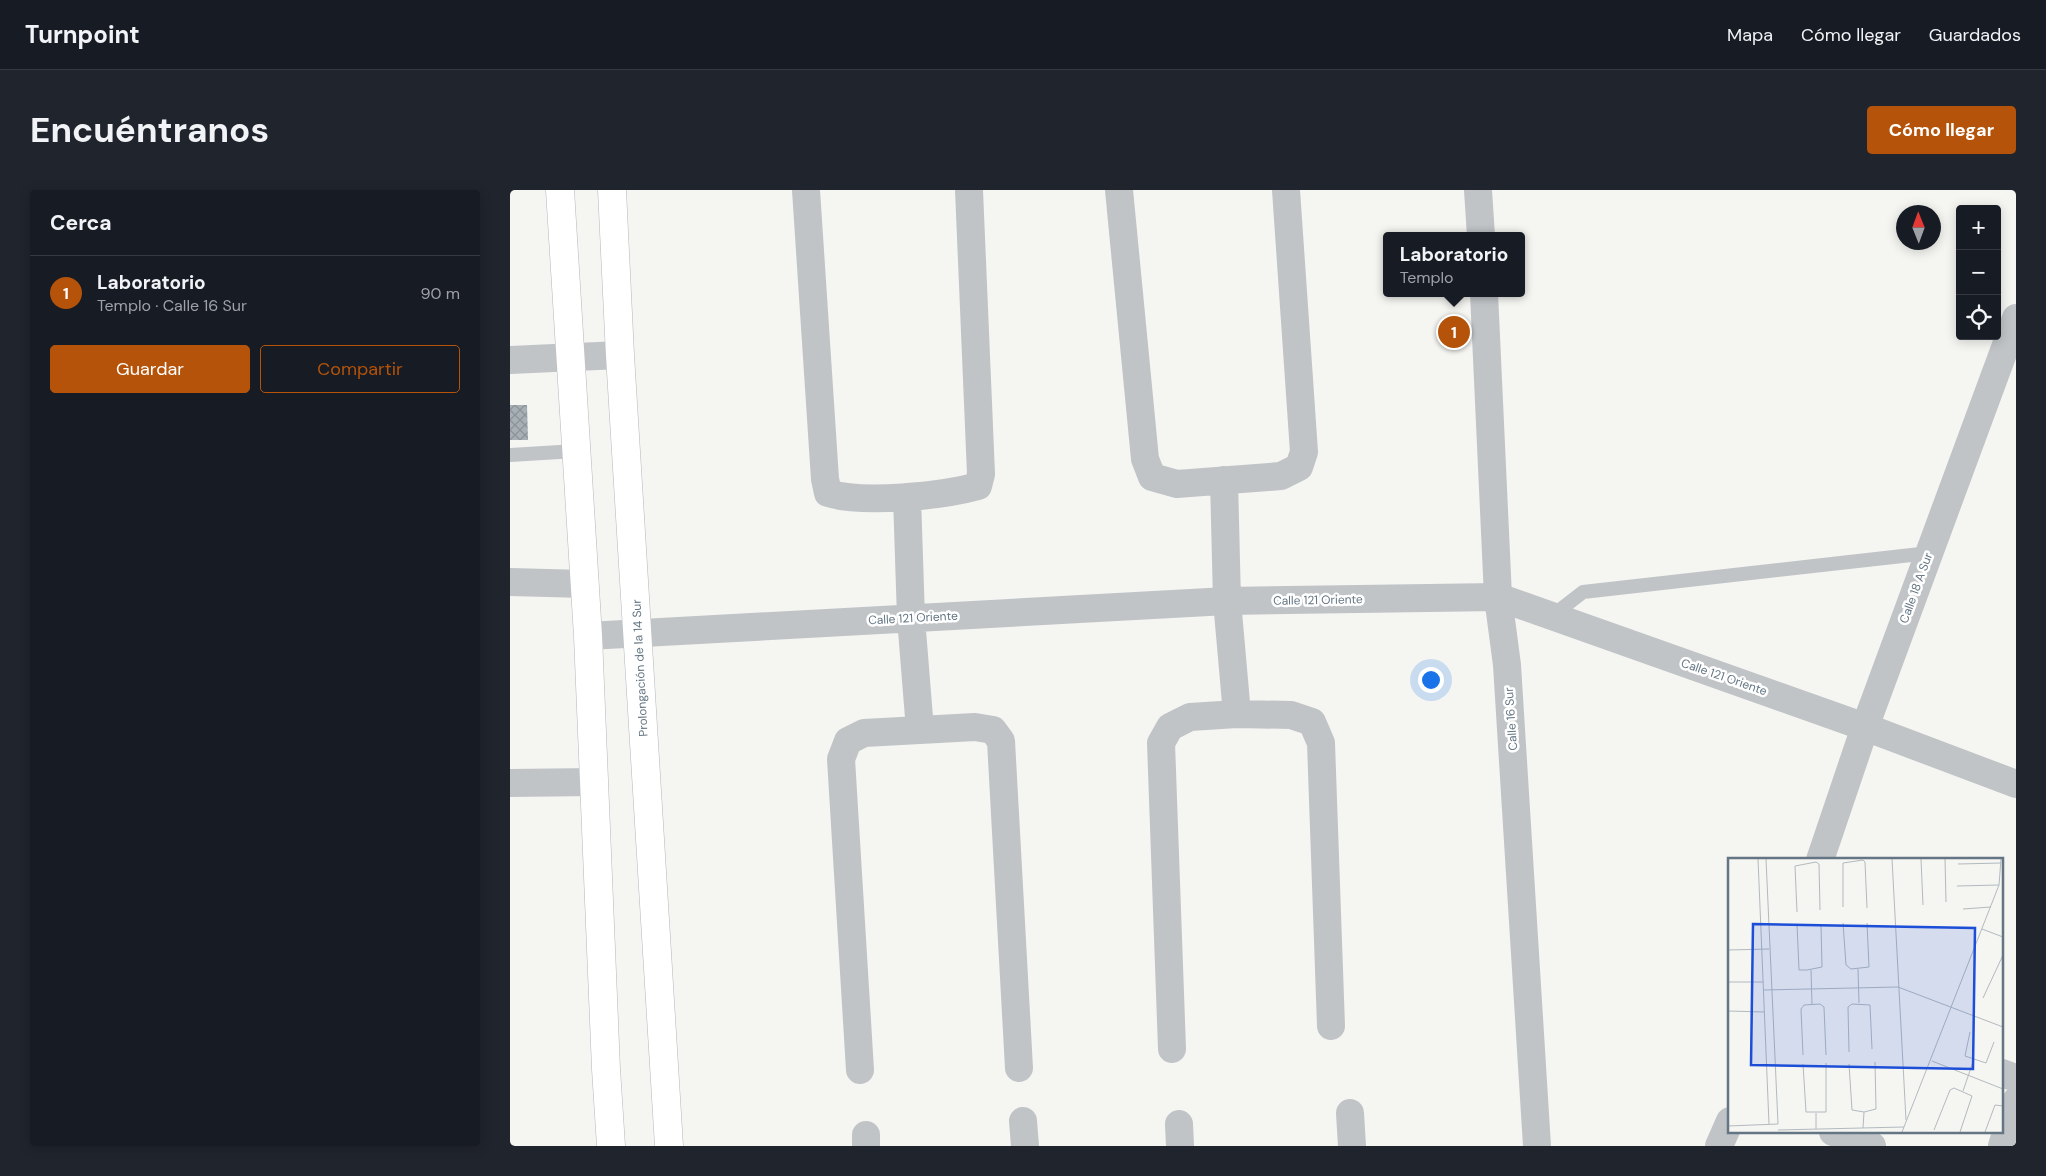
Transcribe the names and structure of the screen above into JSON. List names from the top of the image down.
{
  "streets": {
    "main road": ["Prolongación de la 14 Sur"],
    "street": ["Calle 18 A Sur", "Calle 121 Oriente", "Calle 16 Sur"]
  },
  "crossings": [
    ["Calle 18 A Sur", "Calle 121 Oriente"],
    ["Calle 121 Oriente", "Prolongación de la 14 Sur"],
    ["Calle 121 Oriente", "Calle 16 Sur"]
  ],
  "north": "top",
  "page": {
    "header": "Turnpoint",
    "nav": ["Mapa", "Cómo llegar", "Guardados"],
    "buttons": [
      "Cómo llegar",
      ["Guardar", "Compartir"]
    ],
    "title": "Encuéntranos",
    "heading": "Cerca",
    "map_buttons": ["+", "−"],
    "popup": ["Laboratorio", "Templo"],
    "list": [
      {
        "mark": "1",
        "name": "Laboratorio",
        "note": "Templo · Calle 16 Sur",
        "value": "90 m"
      }
    ],
    "pins": "1"
  }
}
